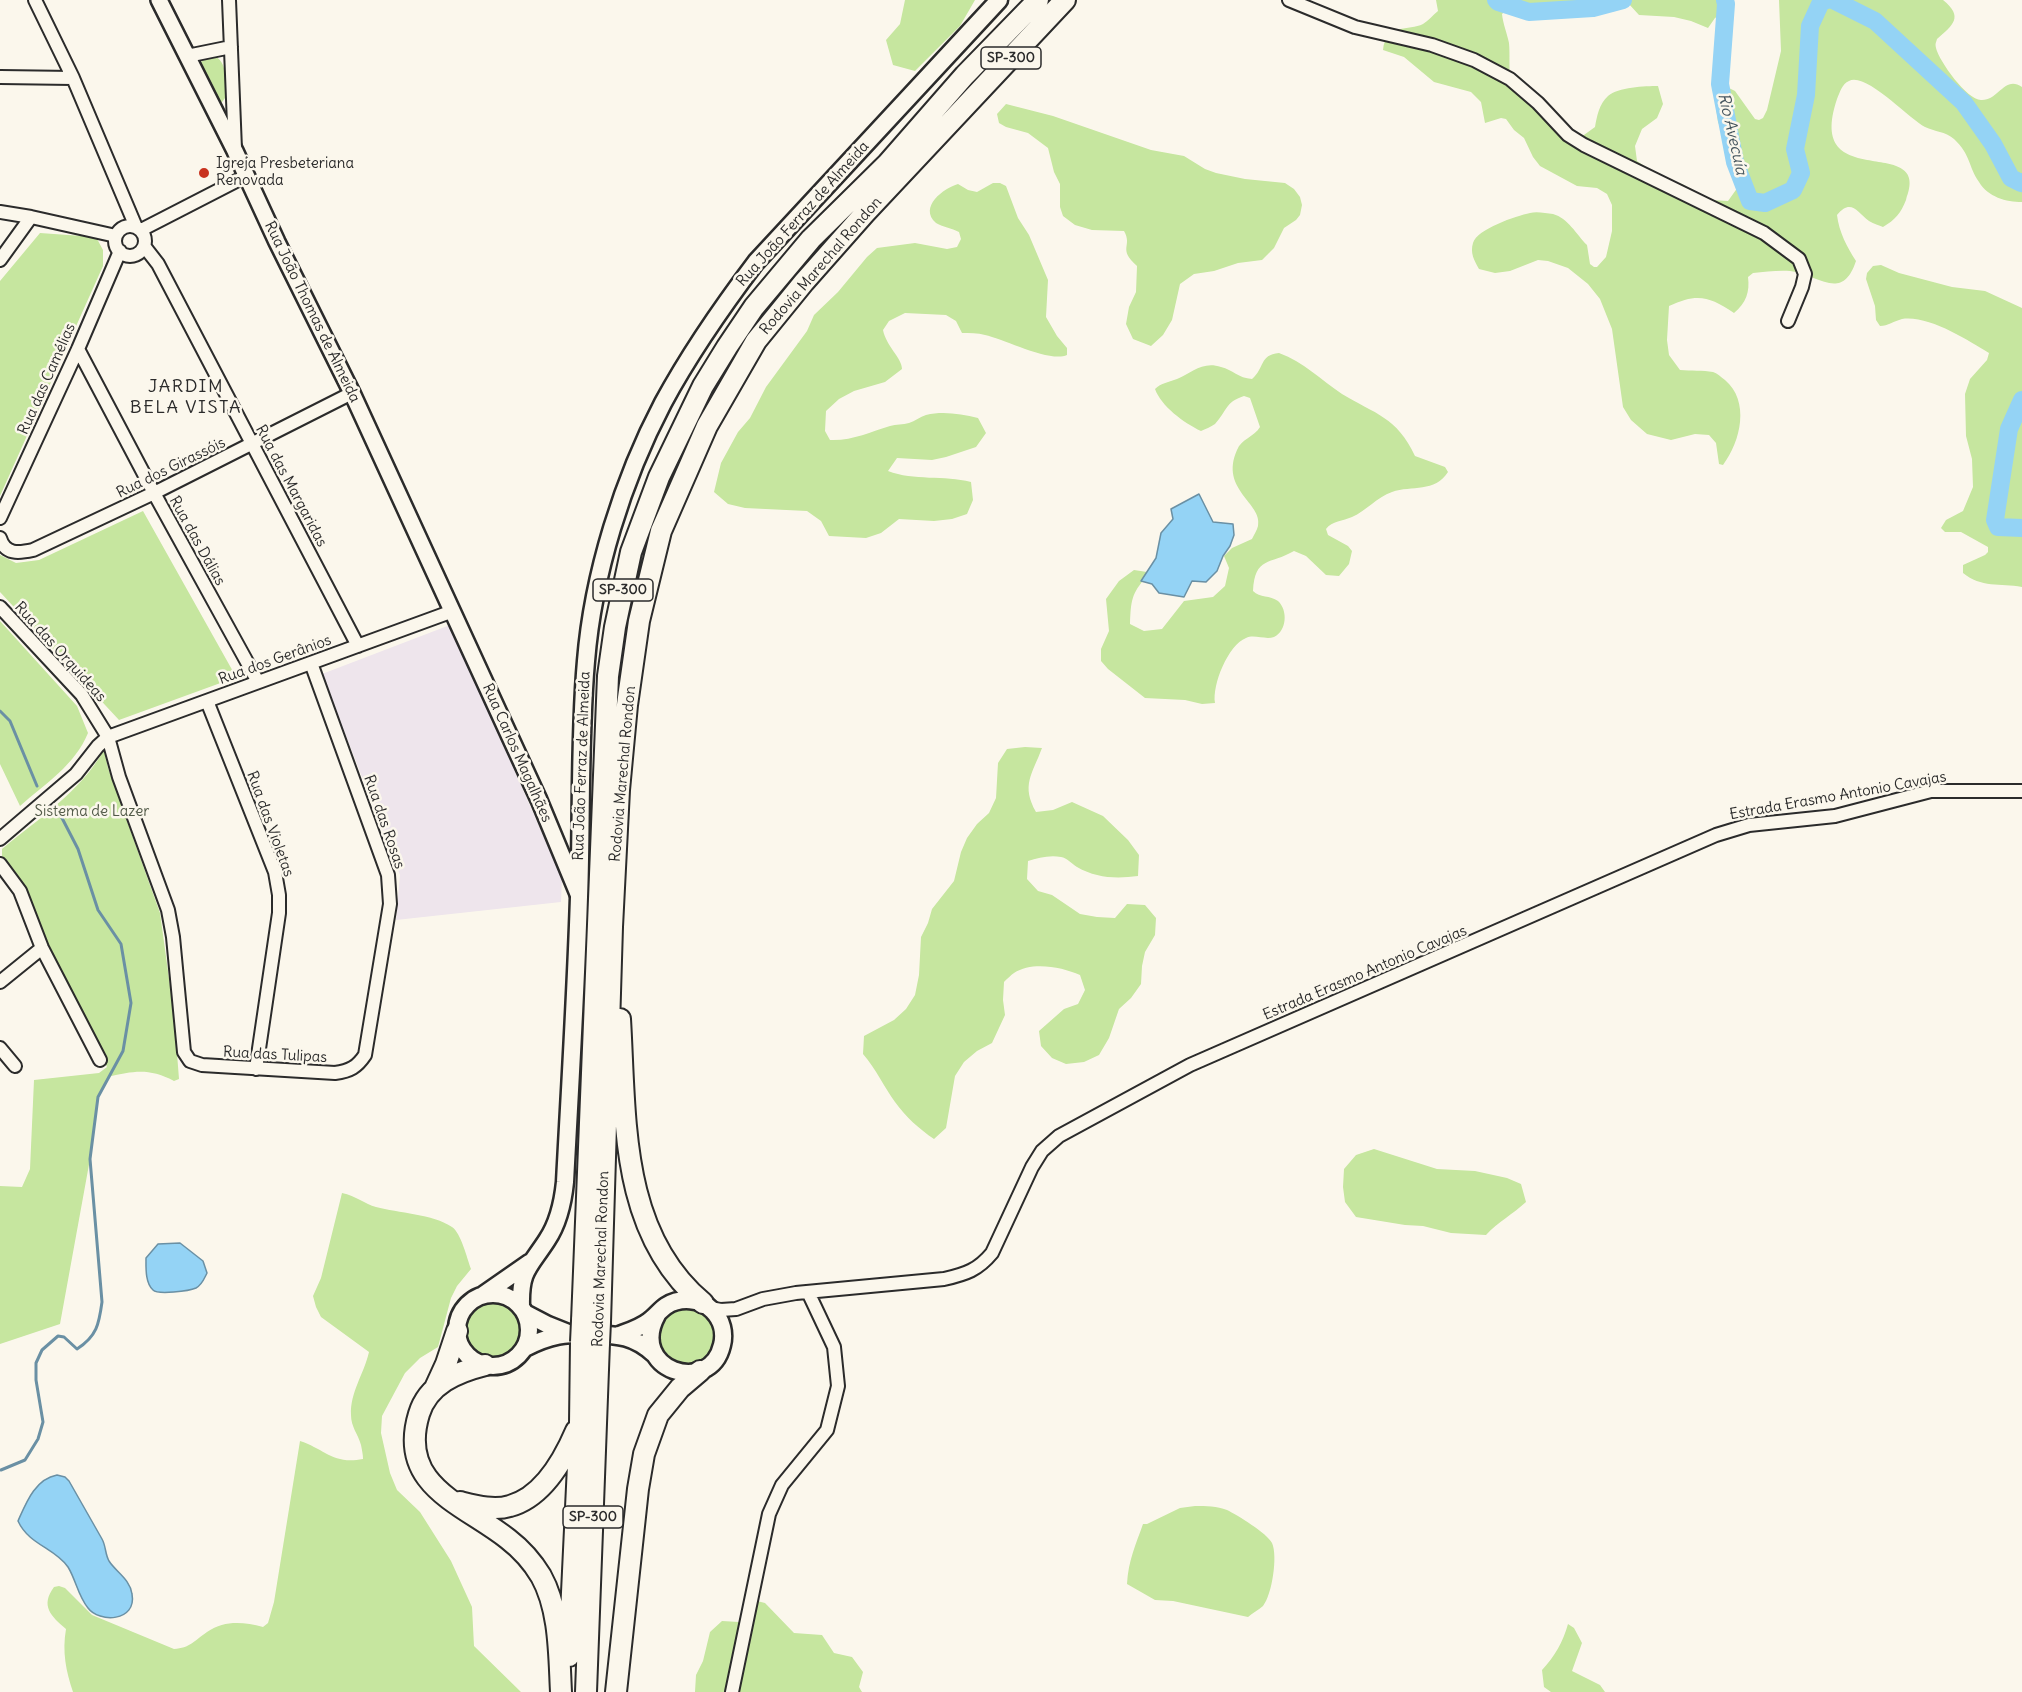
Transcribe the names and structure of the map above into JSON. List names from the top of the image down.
{
  "streets": {
    "highway": ["SP-300", "Rodovia Marechal Rondon"],
    "main road": ["Rua João Ferraz de Almeida"],
    "street": [
      "Rua João Thomas de Almeida",
      "Rua das Camélias",
      "Rua dos Girassóis",
      "Rua das Margaridas",
      "Rua das Dálias",
      "Rua das Orquideas",
      "Rua dos Gerânios",
      "Rua Carlos Magalhães",
      "Estrada Erasmo Antonio Cavajas",
      "Rua das Rosas",
      "Rua das Violetas",
      "Rua das Tulipas"
    ]
  },
  "crossings": [
    ["Rua João Ferraz de Almeida", "Rua Carlos Magalhães"],
    ["Rua João Thomas de Almeida", "Rua dos Girassóis"],
    ["Rua João Thomas de Almeida", "Rua dos Gerânios"],
    ["Rua João Thomas de Almeida", "Rua Carlos Magalhães"],
    ["Rua das Camélias", "Rua das Margaridas"],
    ["Rua das Camélias", "Rua das Dálias"],
    ["Rua dos Girassóis", "Rua das Margaridas"],
    ["Rua dos Girassóis", "Rua das Dálias"],
    ["Rua das Margaridas", "Rua dos Gerânios"],
    ["Rua das Dálias", "Rua dos Gerânios"],
    ["Rua das Orquideas", "Rua dos Gerânios"],
    ["Rua das Orquideas", "Rua das Tulipas"],
    ["Rua dos Gerânios", "Rua Carlos Magalhães"],
    ["Rua dos Gerânios", "Rua das Rosas"],
    ["Rua dos Gerânios", "Rua das Violetas"],
    ["Rua das Rosas", "Rua das Tulipas"],
    ["Rua das Violetas", "Rua das Tulipas"]
  ],
  "districts": ["JARDIM BELA VISTA"],
  "water": ["Rio Avecuía"],
  "parks": ["Sistema de Lazer"],
  "places": ["Igreja Presbeteriana Renovada"]
}
